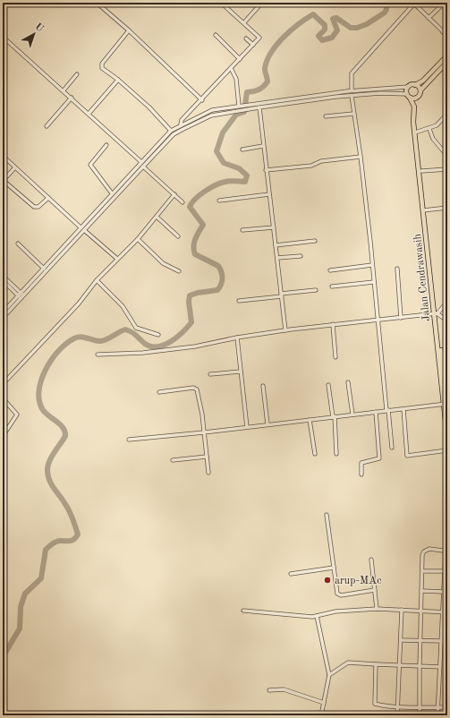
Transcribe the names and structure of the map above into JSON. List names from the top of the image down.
{
  "streets": {
    "main road": ["Jalan Cendrawasih"]
  },
  "places": ["arup-MAc"],
  "north": "top right"
}
